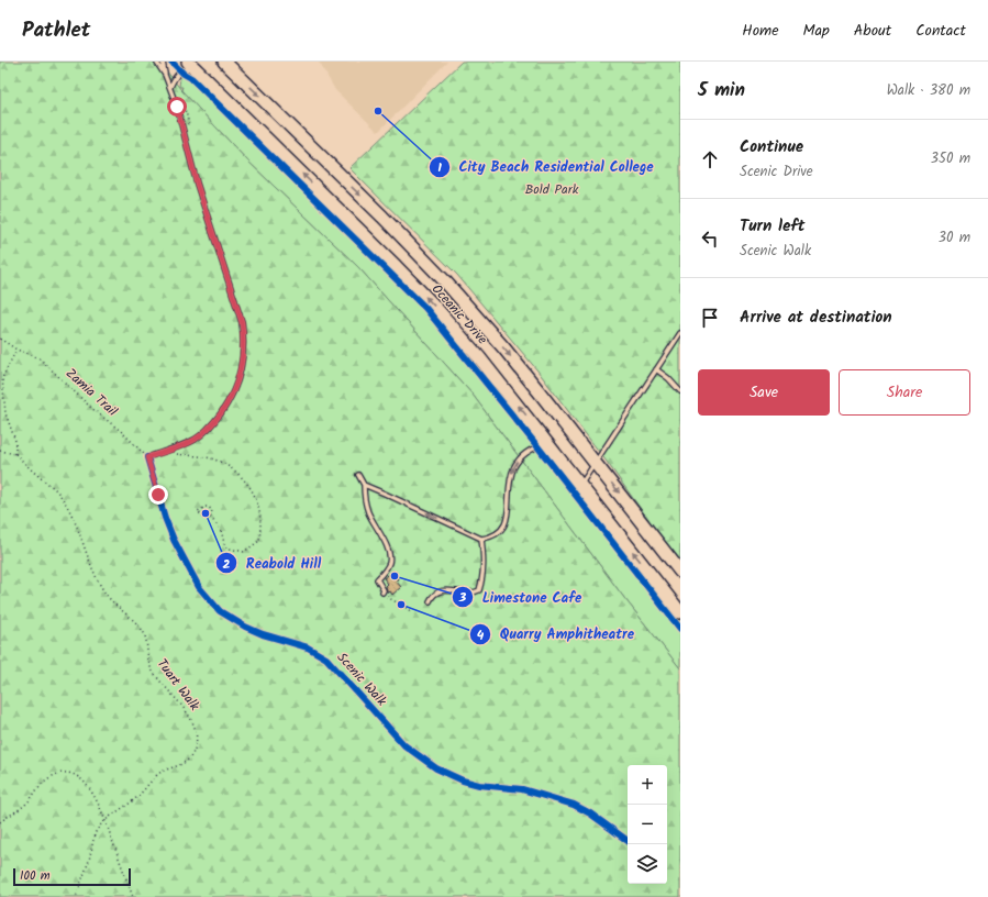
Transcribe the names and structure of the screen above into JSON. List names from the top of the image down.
{
  "streets": {
    "main road": ["Oceanic Drive"],
    "path": ["Zamia Trail", "Tuart Walk"],
    "cycle path": ["Scenic Walk"]
  },
  "parks": ["Bold Park"],
  "places": [
    "City Beach Residential College",
    "Reabold Hill",
    "Limestone Cafe",
    "Quarry Amphitheatre"
  ],
  "scale_bar": "100 m",
  "page": {
    "header": "Pathlet",
    "nav": [
      "Home",
      "Map",
      "About",
      "Contact"
    ],
    "heading": ["5 min", "Walk · 380 m"],
    "list": [
      ["Continue", "Scenic Drive", "350 m"],
      ["Turn left", "Scenic Walk", "30 m"],
      "Arrive at destination"
    ],
    "buttons": ["Save", "Share"],
    "map_buttons": ["+", "−"],
    "scale": "100 m"
  }
}
